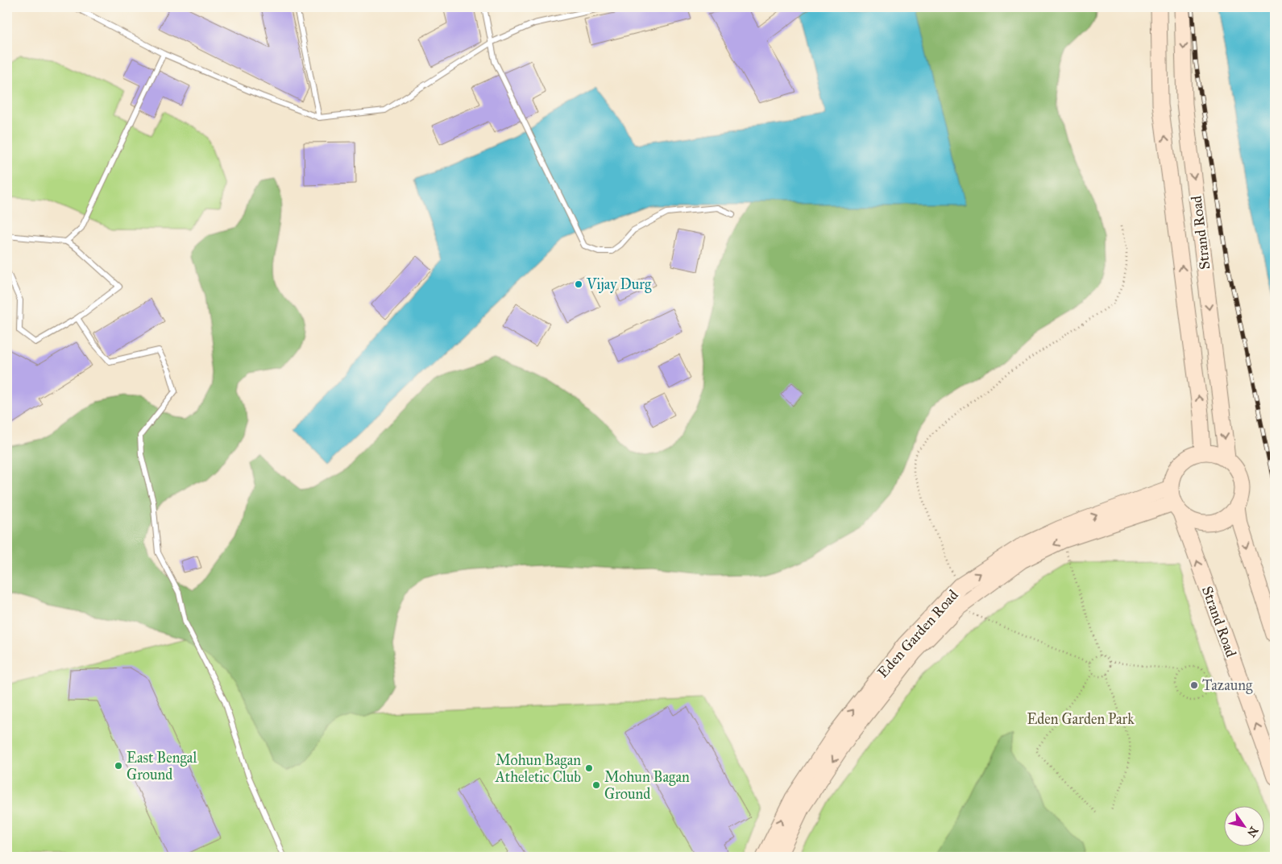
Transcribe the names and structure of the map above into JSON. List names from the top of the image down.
{
  "streets": {
    "main road": ["Strand Road", "Eden Garden Road"]
  },
  "crossings": [
    ["Strand Road", "Eden Garden Road"]
  ],
  "parks": ["Eden Garden Park"],
  "places": [
    "Vijay Durg",
    "Tazaung",
    "East Bengal Ground",
    "Mohun Bagan Atheletic Club",
    "Mohun Bagan Ground"
  ],
  "north": "bottom right"
}
